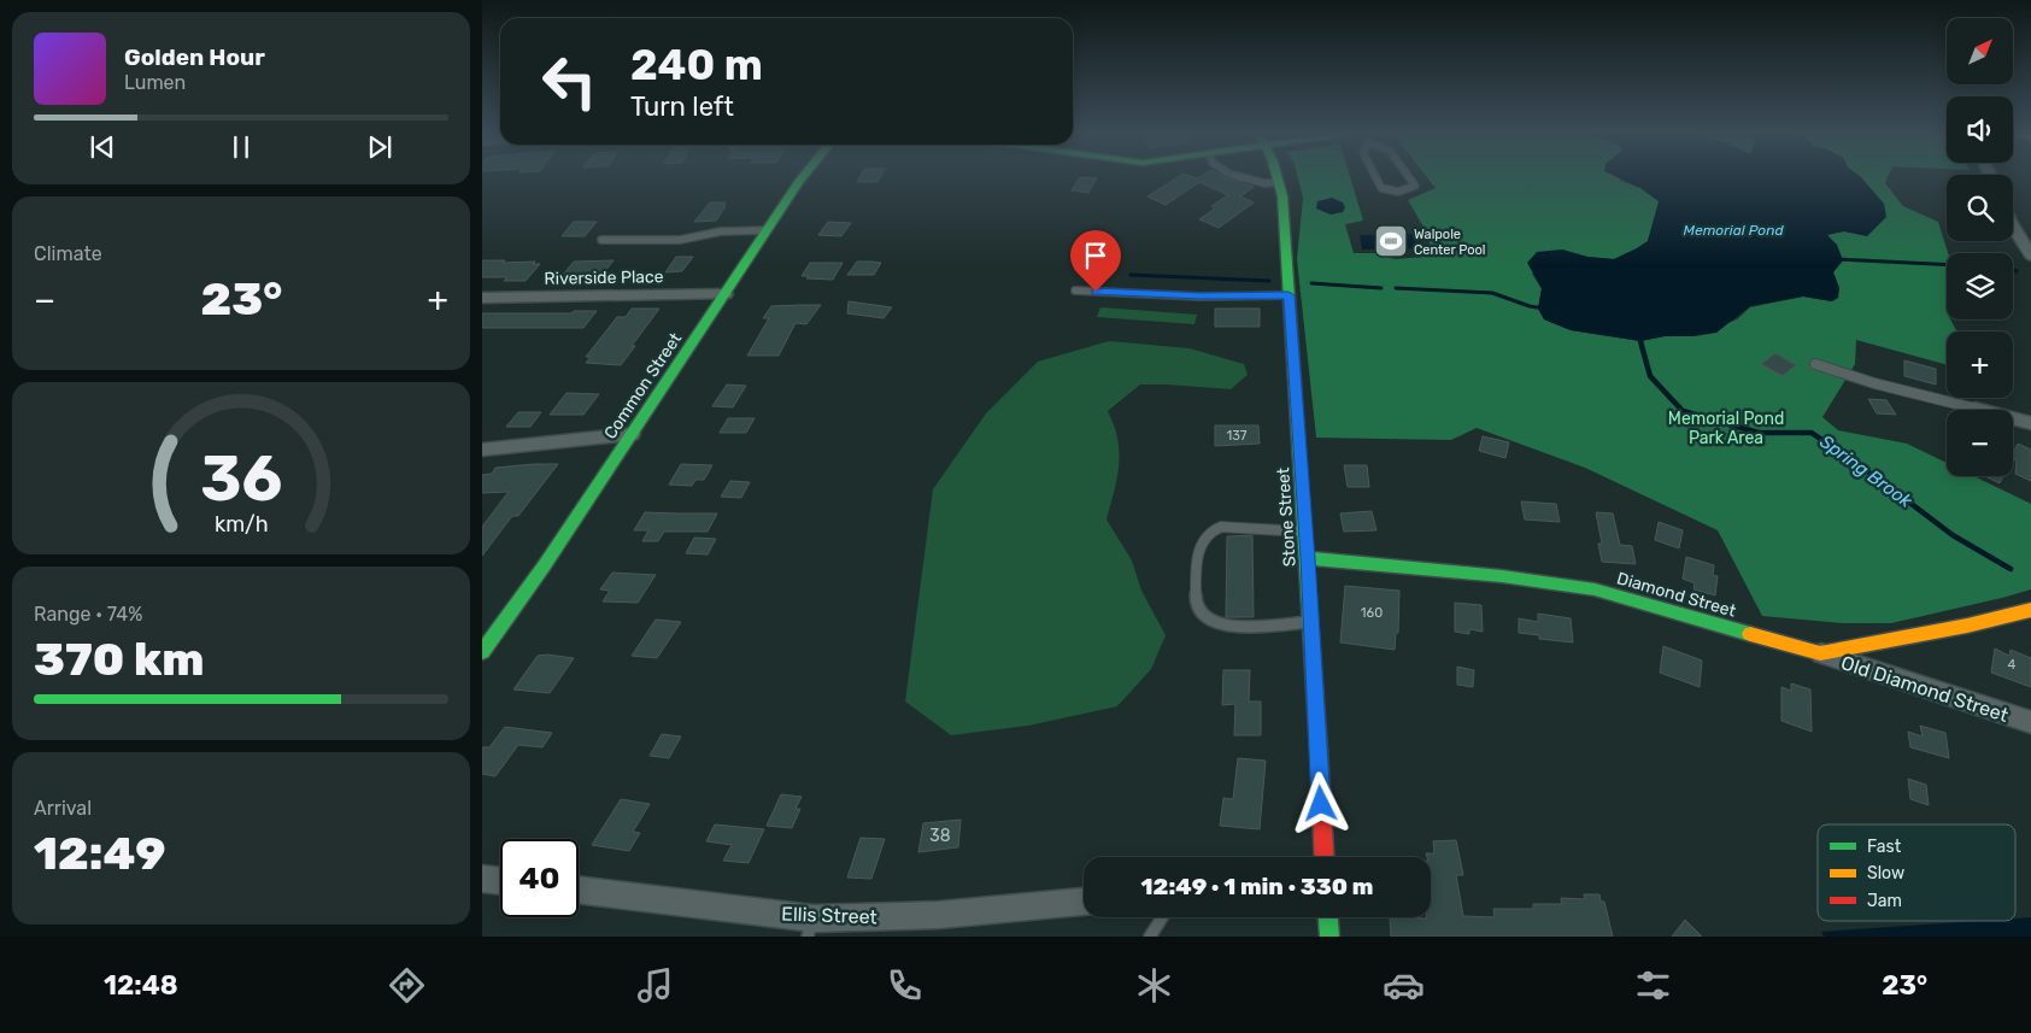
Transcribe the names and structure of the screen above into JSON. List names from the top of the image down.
{
  "streets": {
    "street": [
      "Riverside Place",
      "Common Street",
      "Stone Street",
      "Diamond Street",
      "Old Diamond Street",
      "Ellis Street"
    ]
  },
  "crossings": [
    ["Riverside Place", "Common Street"],
    ["Stone Street", "Diamond Street"],
    ["Diamond Street", "Old Diamond Street"]
  ],
  "water": ["Memorial Pond", "Spring Brook"],
  "parks": ["Memorial Pond Park Area"],
  "places": {
    "sports": ["Walpole Center Pool"]
  },
  "house_numbers": [
    "137",
    "160",
    "4",
    "38"
  ],
  "legend": ["Fast", "Slow", "Jam"],
  "north": "top right",
  "page": {
    "map_buttons": ["+", "−"],
    "turn": ["240 m", "Turn left"],
    "song": ["Golden Hour", "Lumen"],
    "tile": [
      "Climate",
      ["Range · 74%", "370 km"],
      ["Arrival", "12:49"]
    ],
    "heat": ["−", "23°", "+"],
    "limit": "40",
    "trip": "12:49 · 1 min · 330 m",
    "tabs": ["12:48", "23°"],
    "gauge": ["36", "km/h"]
  }
}
